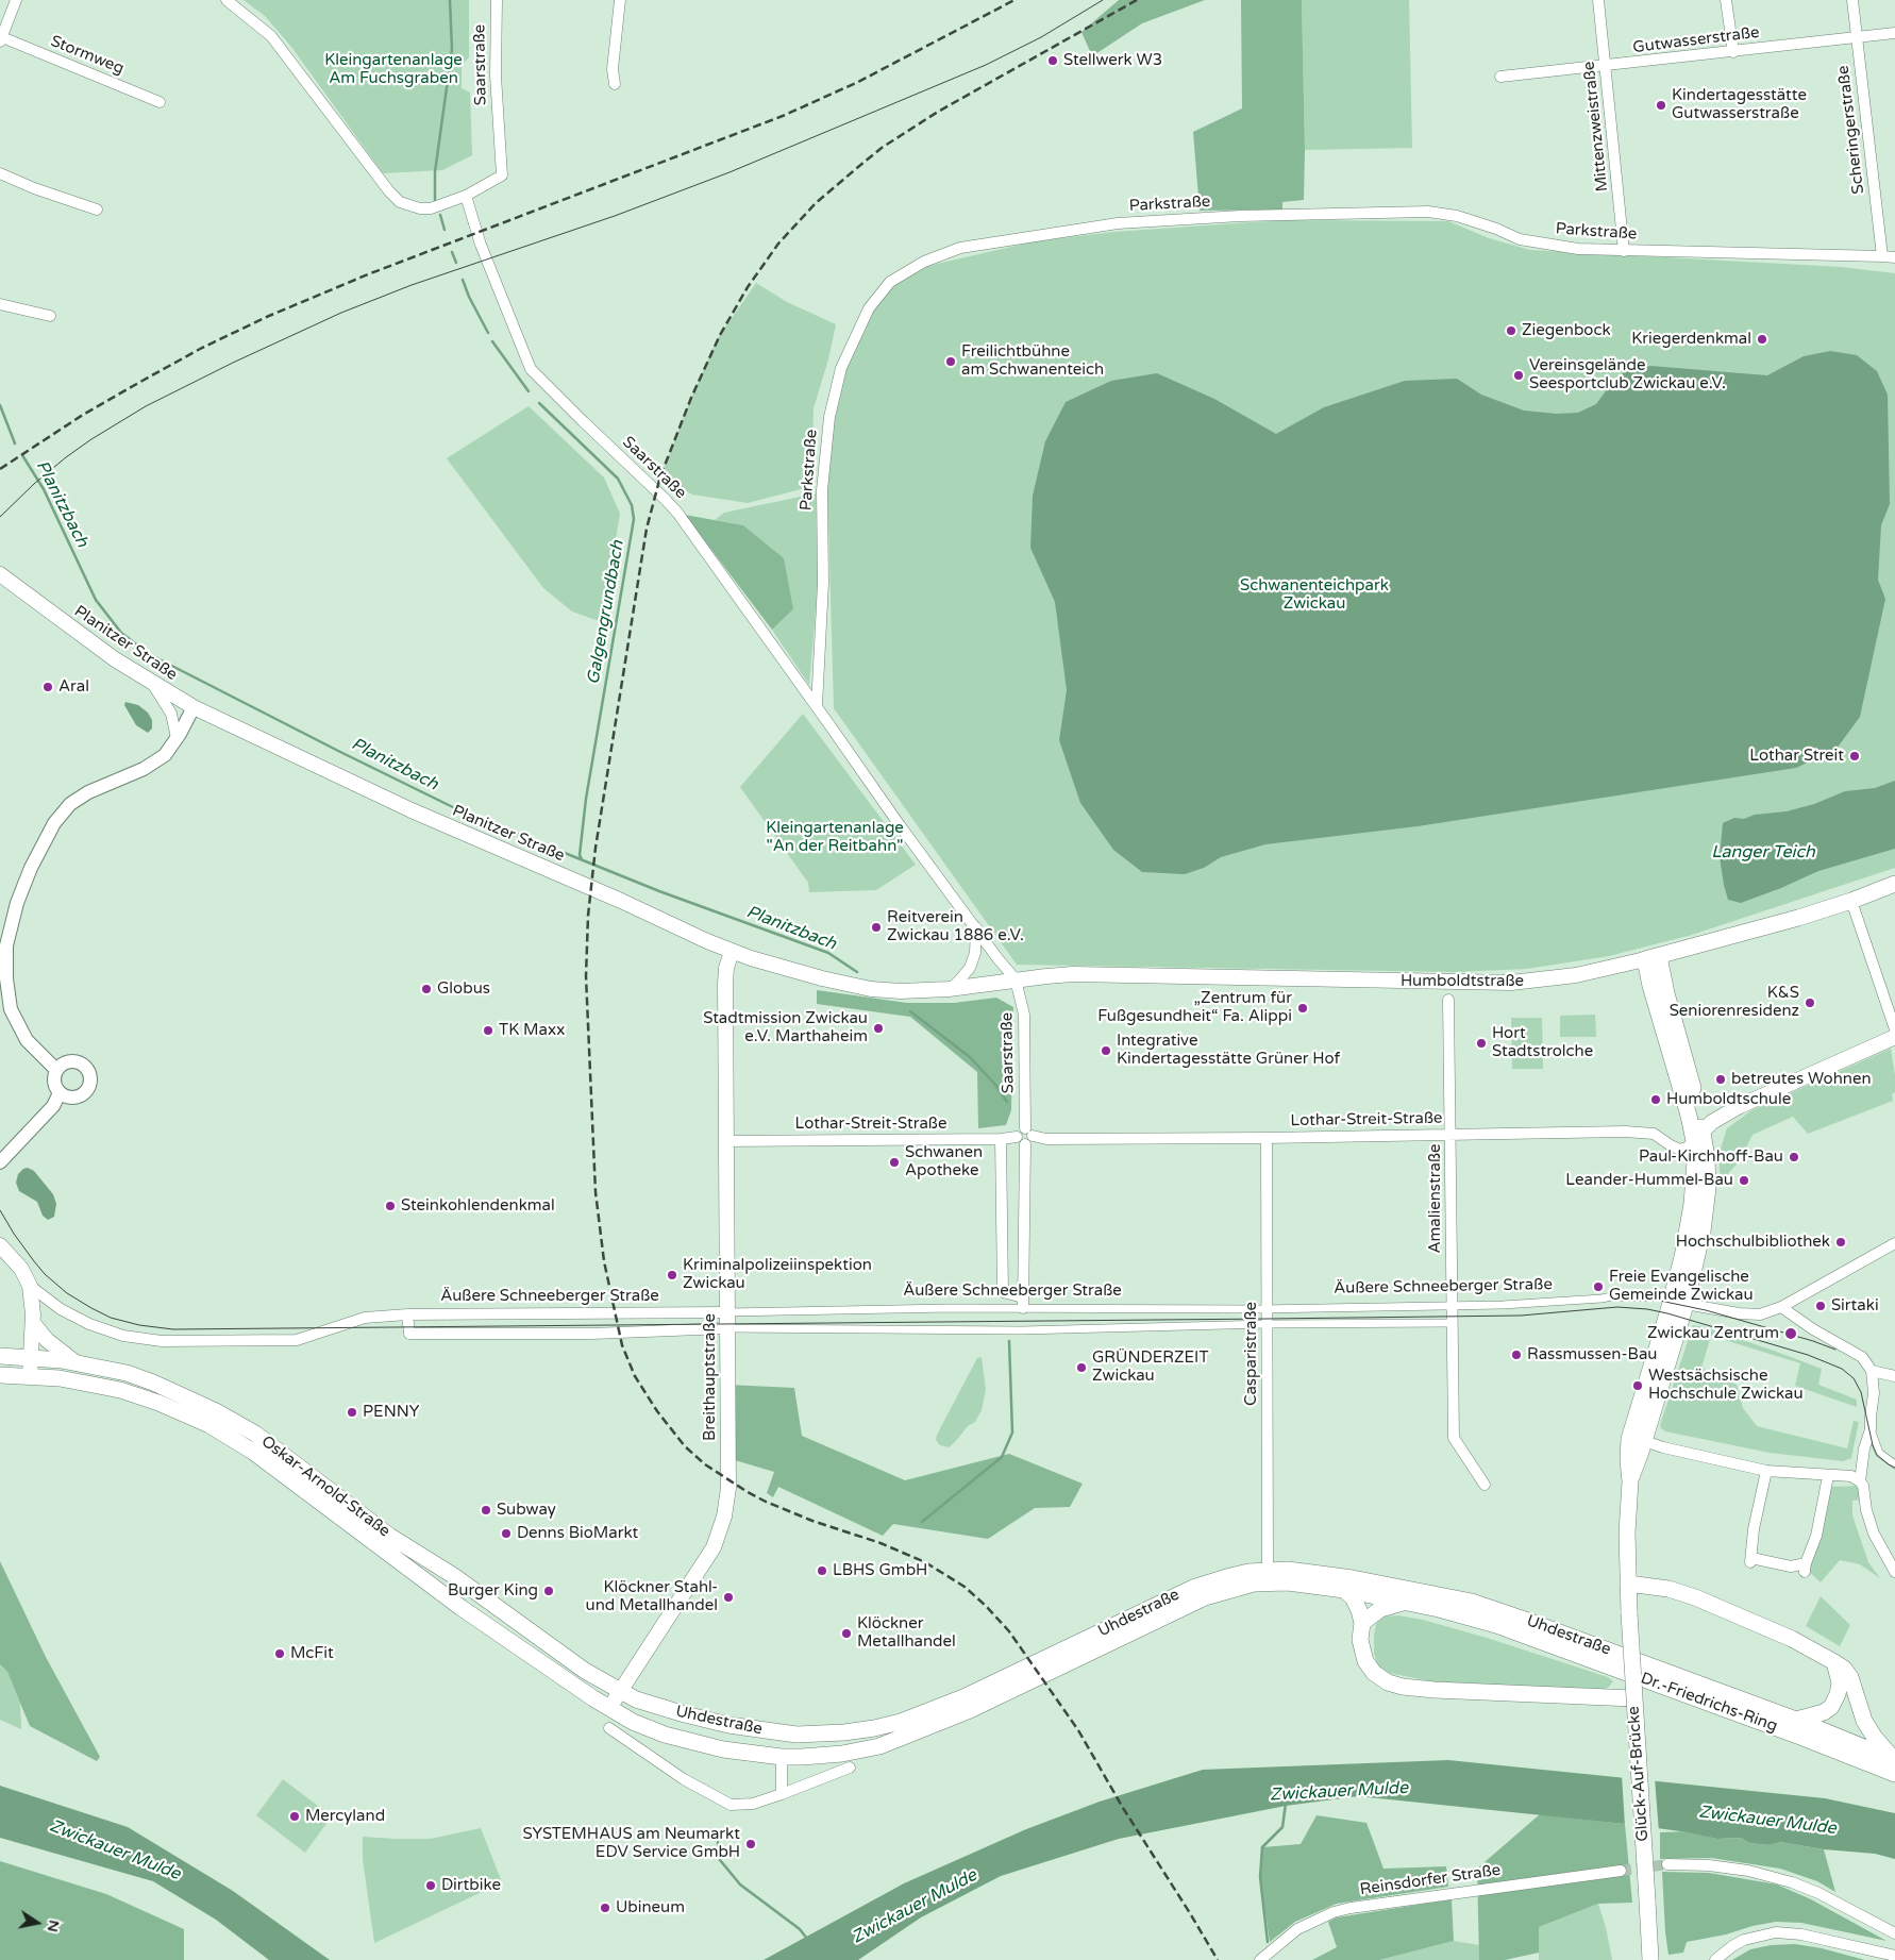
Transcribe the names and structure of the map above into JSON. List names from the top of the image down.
{
  "streets": {
    "main road": [
      "Planitzer Straße",
      "Humboldtstraße",
      "Äußere Schneeberger Straße",
      "Breithauptstraße",
      "Oskar-Arnold-Straße",
      "Uhdestraße",
      "Dr.-Friedrichs-Ring",
      "Glück-Auf-Brücke"
    ],
    "street": [
      "Gutwasserstraße",
      "Stormweg",
      "Saarstraße",
      "Mittenzweistraße",
      "Scheringerstraße",
      "Parkstraße",
      "Lothar-Streit-Straße",
      "Amalienstraße",
      "Casparistraße",
      "Reinsdorfer Straße"
    ]
  },
  "crossings": [
    ["Gutwasserstraße", "Mittenzweistraße"],
    ["Gutwasserstraße", "Scheringerstraße"],
    ["Saarstraße", "Parkstraße"],
    ["Saarstraße", "Planitzer Straße"],
    ["Saarstraße", "Humboldtstraße"],
    ["Saarstraße", "Lothar-Streit-Straße"],
    ["Saarstraße", "Äußere Schneeberger Straße"],
    ["Mittenzweistraße", "Parkstraße"],
    ["Scheringerstraße", "Parkstraße"],
    ["Planitzer Straße", "Humboldtstraße"],
    ["Planitzer Straße", "Breithauptstraße"],
    ["Lothar-Streit-Straße", "Amalienstraße"],
    ["Lothar-Streit-Straße", "Casparistraße"],
    ["Lothar-Streit-Straße", "Breithauptstraße"],
    ["Amalienstraße", "Äußere Schneeberger Straße"],
    ["Äußere Schneeberger Straße", "Casparistraße"],
    ["Äußere Schneeberger Straße", "Breithauptstraße"],
    ["Äußere Schneeberger Straße", "Oskar-Arnold-Straße"],
    ["Casparistraße", "Uhdestraße"],
    ["Breithauptstraße", "Oskar-Arnold-Straße"],
    ["Breithauptstraße", "Uhdestraße"],
    ["Oskar-Arnold-Straße", "Uhdestraße"],
    ["Uhdestraße", "Dr.-Friedrichs-Ring"]
  ],
  "water": [
    "Planitzbach",
    "Galgengrundbach",
    "Langer Teich",
    "Zwickauer Mulde"
  ],
  "parks": ["Kleingartenanlage Am Fuchsgraben", "Schwanenteichpark Zwickau", "Kleingartenanlage \"An der Reitbahn\""],
  "places": [
    "Stellwerk W3",
    "Kindertagesstätte Gutwasserstraße",
    "Ziegenbock",
    "Kriegerdenkmal",
    "Freilichtbühne am Schwanenteich",
    "Vereinsgelände Seesportclub Zwickau e.V.",
    "Aral",
    "Lothar Streit",
    "Reitverein Zwickau 1886 e.V.",
    "Globus",
    "K&S Seniorenresidenz",
    "„Zentrum für Fußgesundheit“ Fa. Alippi",
    "Stadtmission Zwickau e.V. Marthaheim",
    "TK Maxx",
    "Hort Stadtstrolche",
    "Integrative Kindertagesstätte Grüner Hof",
    "betreutes Wohnen",
    "Humboldtschule",
    "Paul-Kirchhoff-Bau",
    "Schwanen Apotheke",
    "Leander-Hummel-Bau",
    "Steinkohlendenkmal",
    "Hochschulbibliothek",
    "Kriminalpolizeiinspektion Zwickau",
    "Freie Evangelische Gemeinde Zwickau",
    "Sirtaki",
    "Zwickau Zentrum",
    "Rassmussen-Bau",
    "GRÜNDERZEIT Zwickau",
    "Westsächsische Hochschule Zwickau",
    "PENNY",
    "Subway",
    "Denns BioMarkt",
    "LBHS GmbH",
    "Burger King",
    "Klöckner Stahl- und Metallhandel",
    "Klöckner Metallhandel",
    "McFit",
    "Mercyland",
    "SYSTEMHAUS am Neumarkt EDV Service GmbH",
    "Dirtbike",
    "Ubineum"
  ],
  "north": "right"
}
